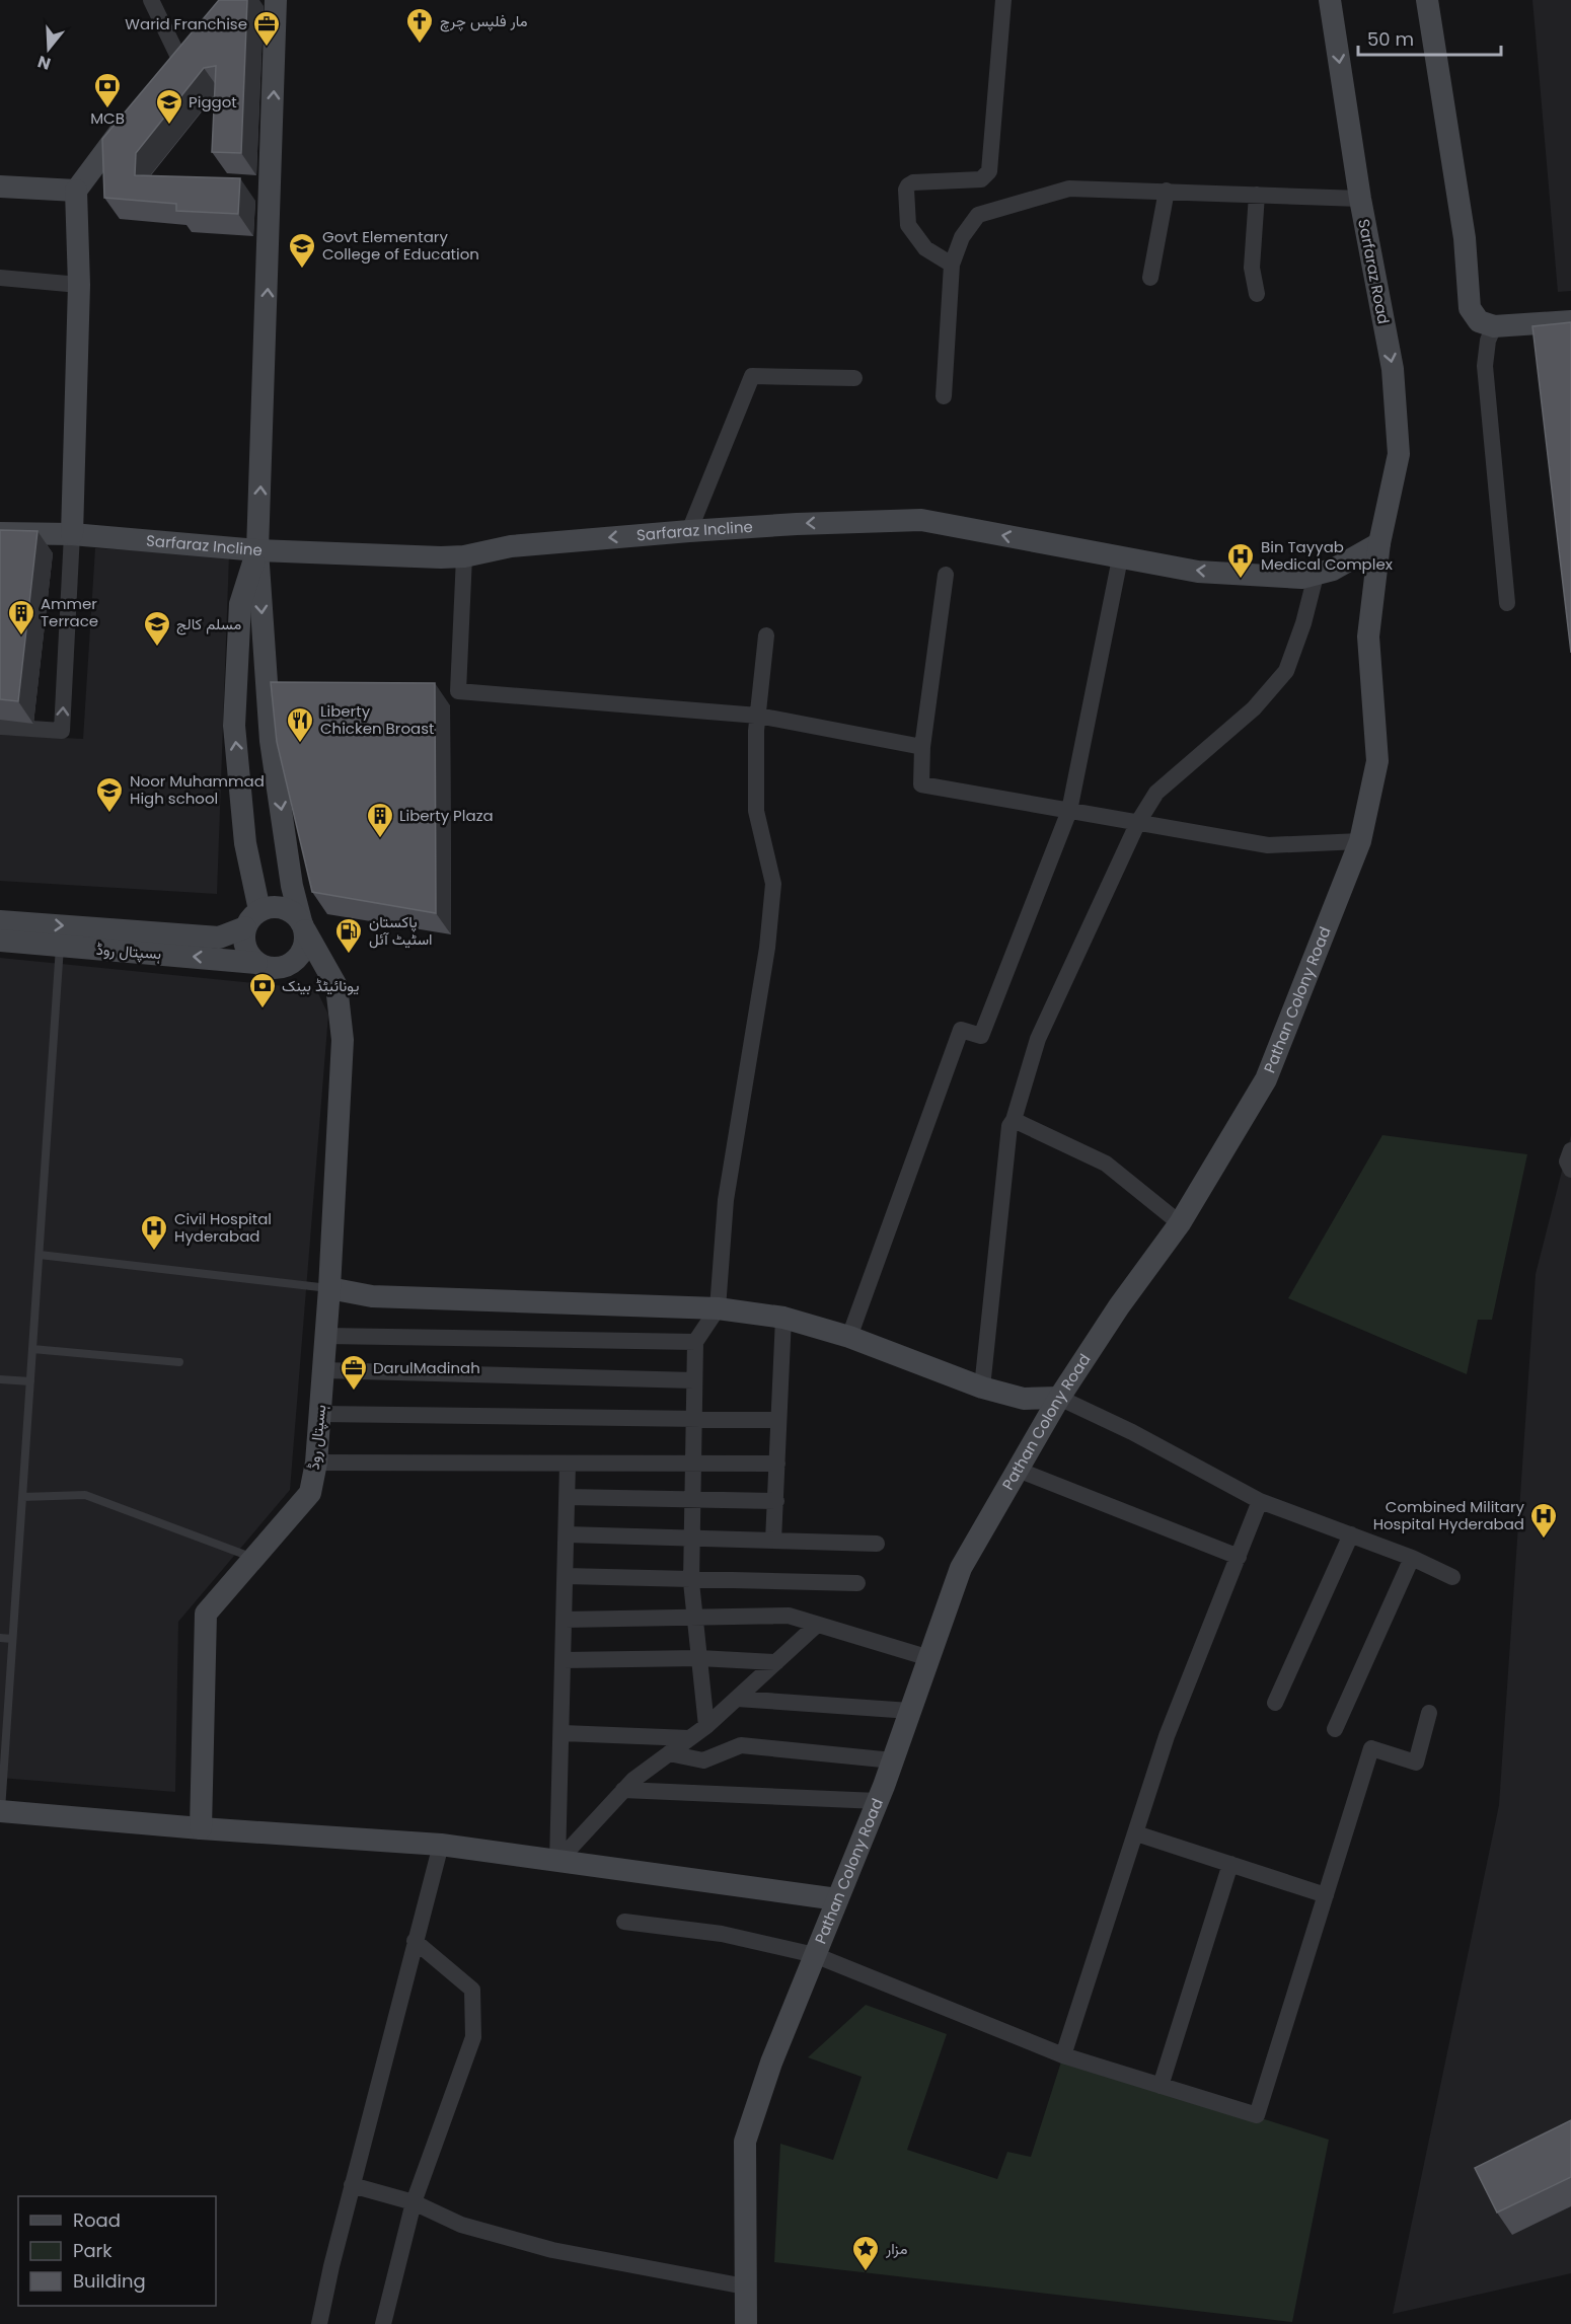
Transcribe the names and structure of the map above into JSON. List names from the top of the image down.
{
  "streets": {
    "street": [
      "Sarfaraz Road",
      "Sarfaraz Incline",
      "ہسپتال روڈ",
      "Pathan Colony Road"
    ]
  },
  "crossings": [
    ["Sarfaraz Road", "Sarfaraz Incline"],
    ["Sarfaraz Road", "Pathan Colony Road"],
    ["Sarfaraz Incline", "ہسپتال روڈ"],
    ["Sarfaraz Incline", "Pathan Colony Road"]
  ],
  "one_way": ["Sarfaraz Incline"],
  "places": {
    "church": ["مار فلپس چرچ"],
    "office": ["Warid Franchise", "DarulMadinah"],
    "bank": ["MCB", "یونائیٹڈ بینک"],
    "school or university": [
      "Piggot",
      "Govt Elementary College of Education",
      "مسلم کالج",
      "Noor Muhammad High school"
    ],
    "hospital": ["Bin Tayyab Medical Complex", "Civil Hospital Hyderabad", "Combined Military Hospital Hyderabad"],
    "building": ["Ammer Terrace", "Liberty Plaza"],
    "restaurant": ["Liberty Chicken Broast"],
    "fuel station": ["پاکستان اسٹیٹ آئل"],
    "place": ["مزار"]
  },
  "legend": ["Road", "Park", "Building"],
  "scale_bar": "50 m",
  "north": "bottom"
}
